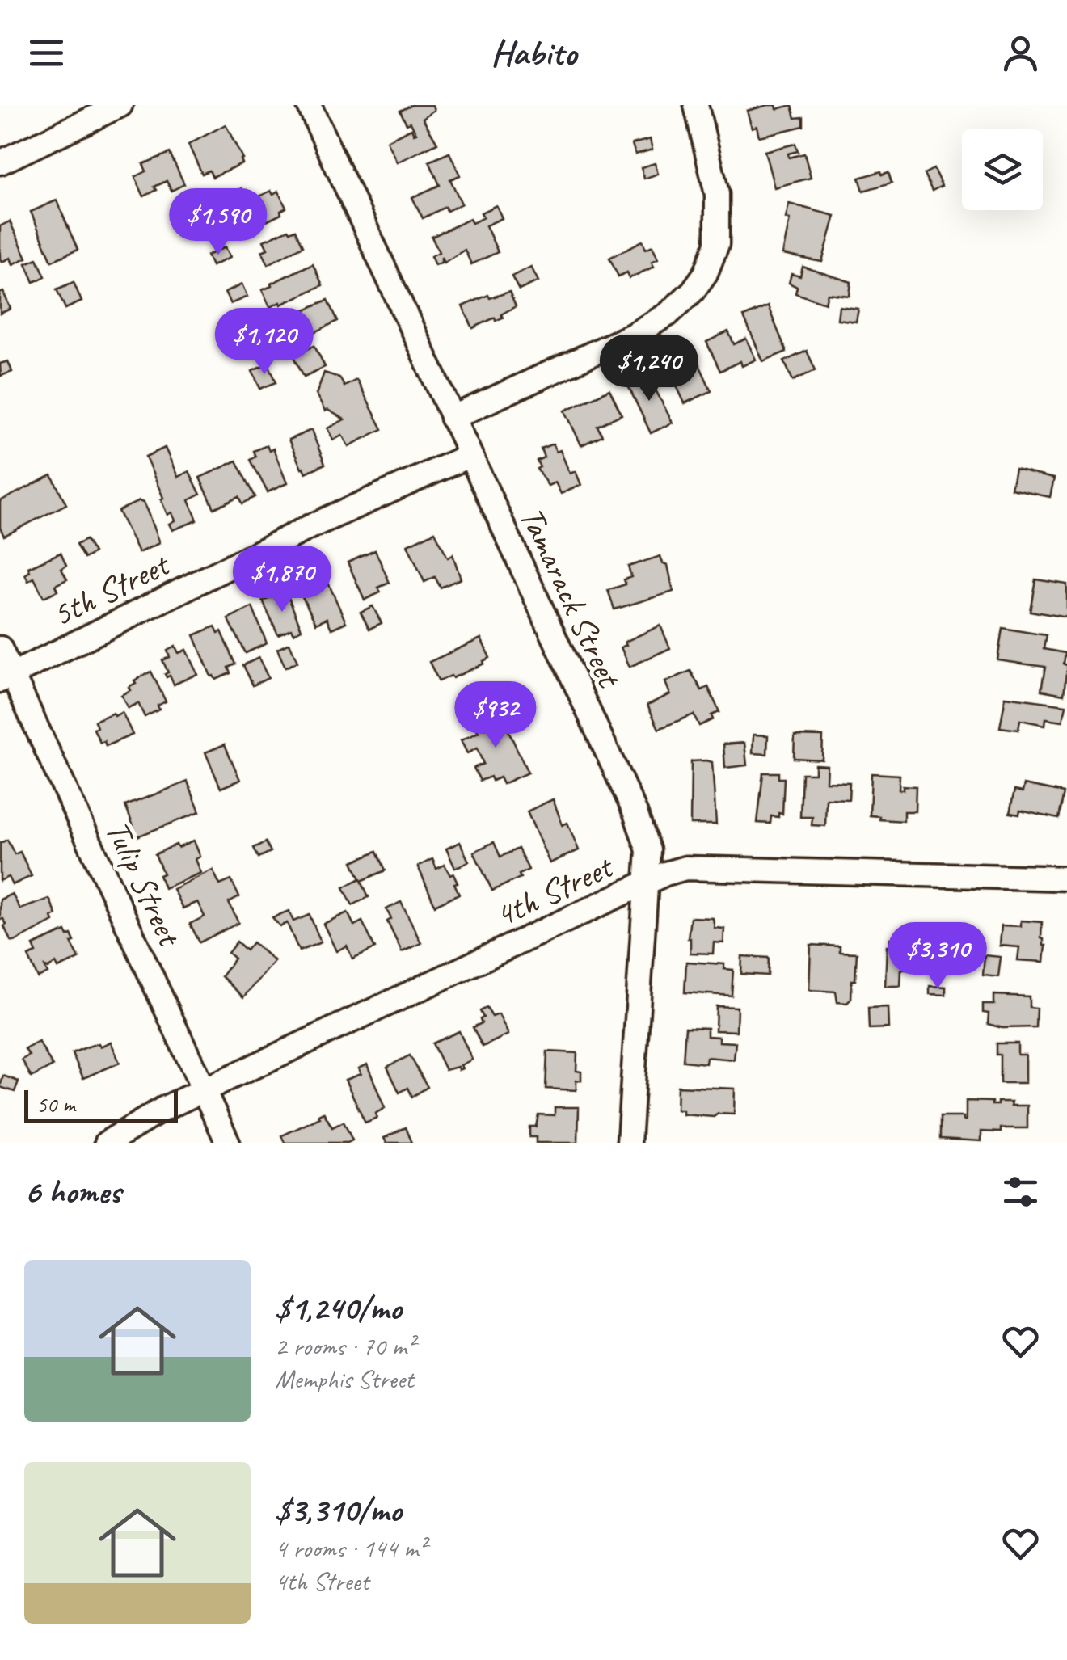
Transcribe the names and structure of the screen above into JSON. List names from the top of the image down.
{
  "streets": {
    "street": [
      "5th Street",
      "Tamarack Street",
      "Tulip Street",
      "4th Street"
    ]
  },
  "crossings": [
    ["5th Street", "Tamarack Street"],
    ["5th Street", "Tulip Street"],
    ["Tamarack Street", "4th Street"],
    ["Tulip Street", "4th Street"]
  ],
  "scale_bar": "50 m",
  "page": {
    "header": "Habito",
    "price": [
      "$1,590",
      "$1,120",
      "$1,240",
      "$1,870",
      "$932",
      "$3,310"
    ],
    "scale": "50 m",
    "heading": "6 homes",
    "list": [
      {
        "name": "$1,240/mo",
        "note": "2 rooms · 70 m² · Memphis Street"
      },
      {
        "name": "$3,310/mo",
        "note": "4 rooms · 144 m² · 4th Street"
      }
    ]
  }
}
